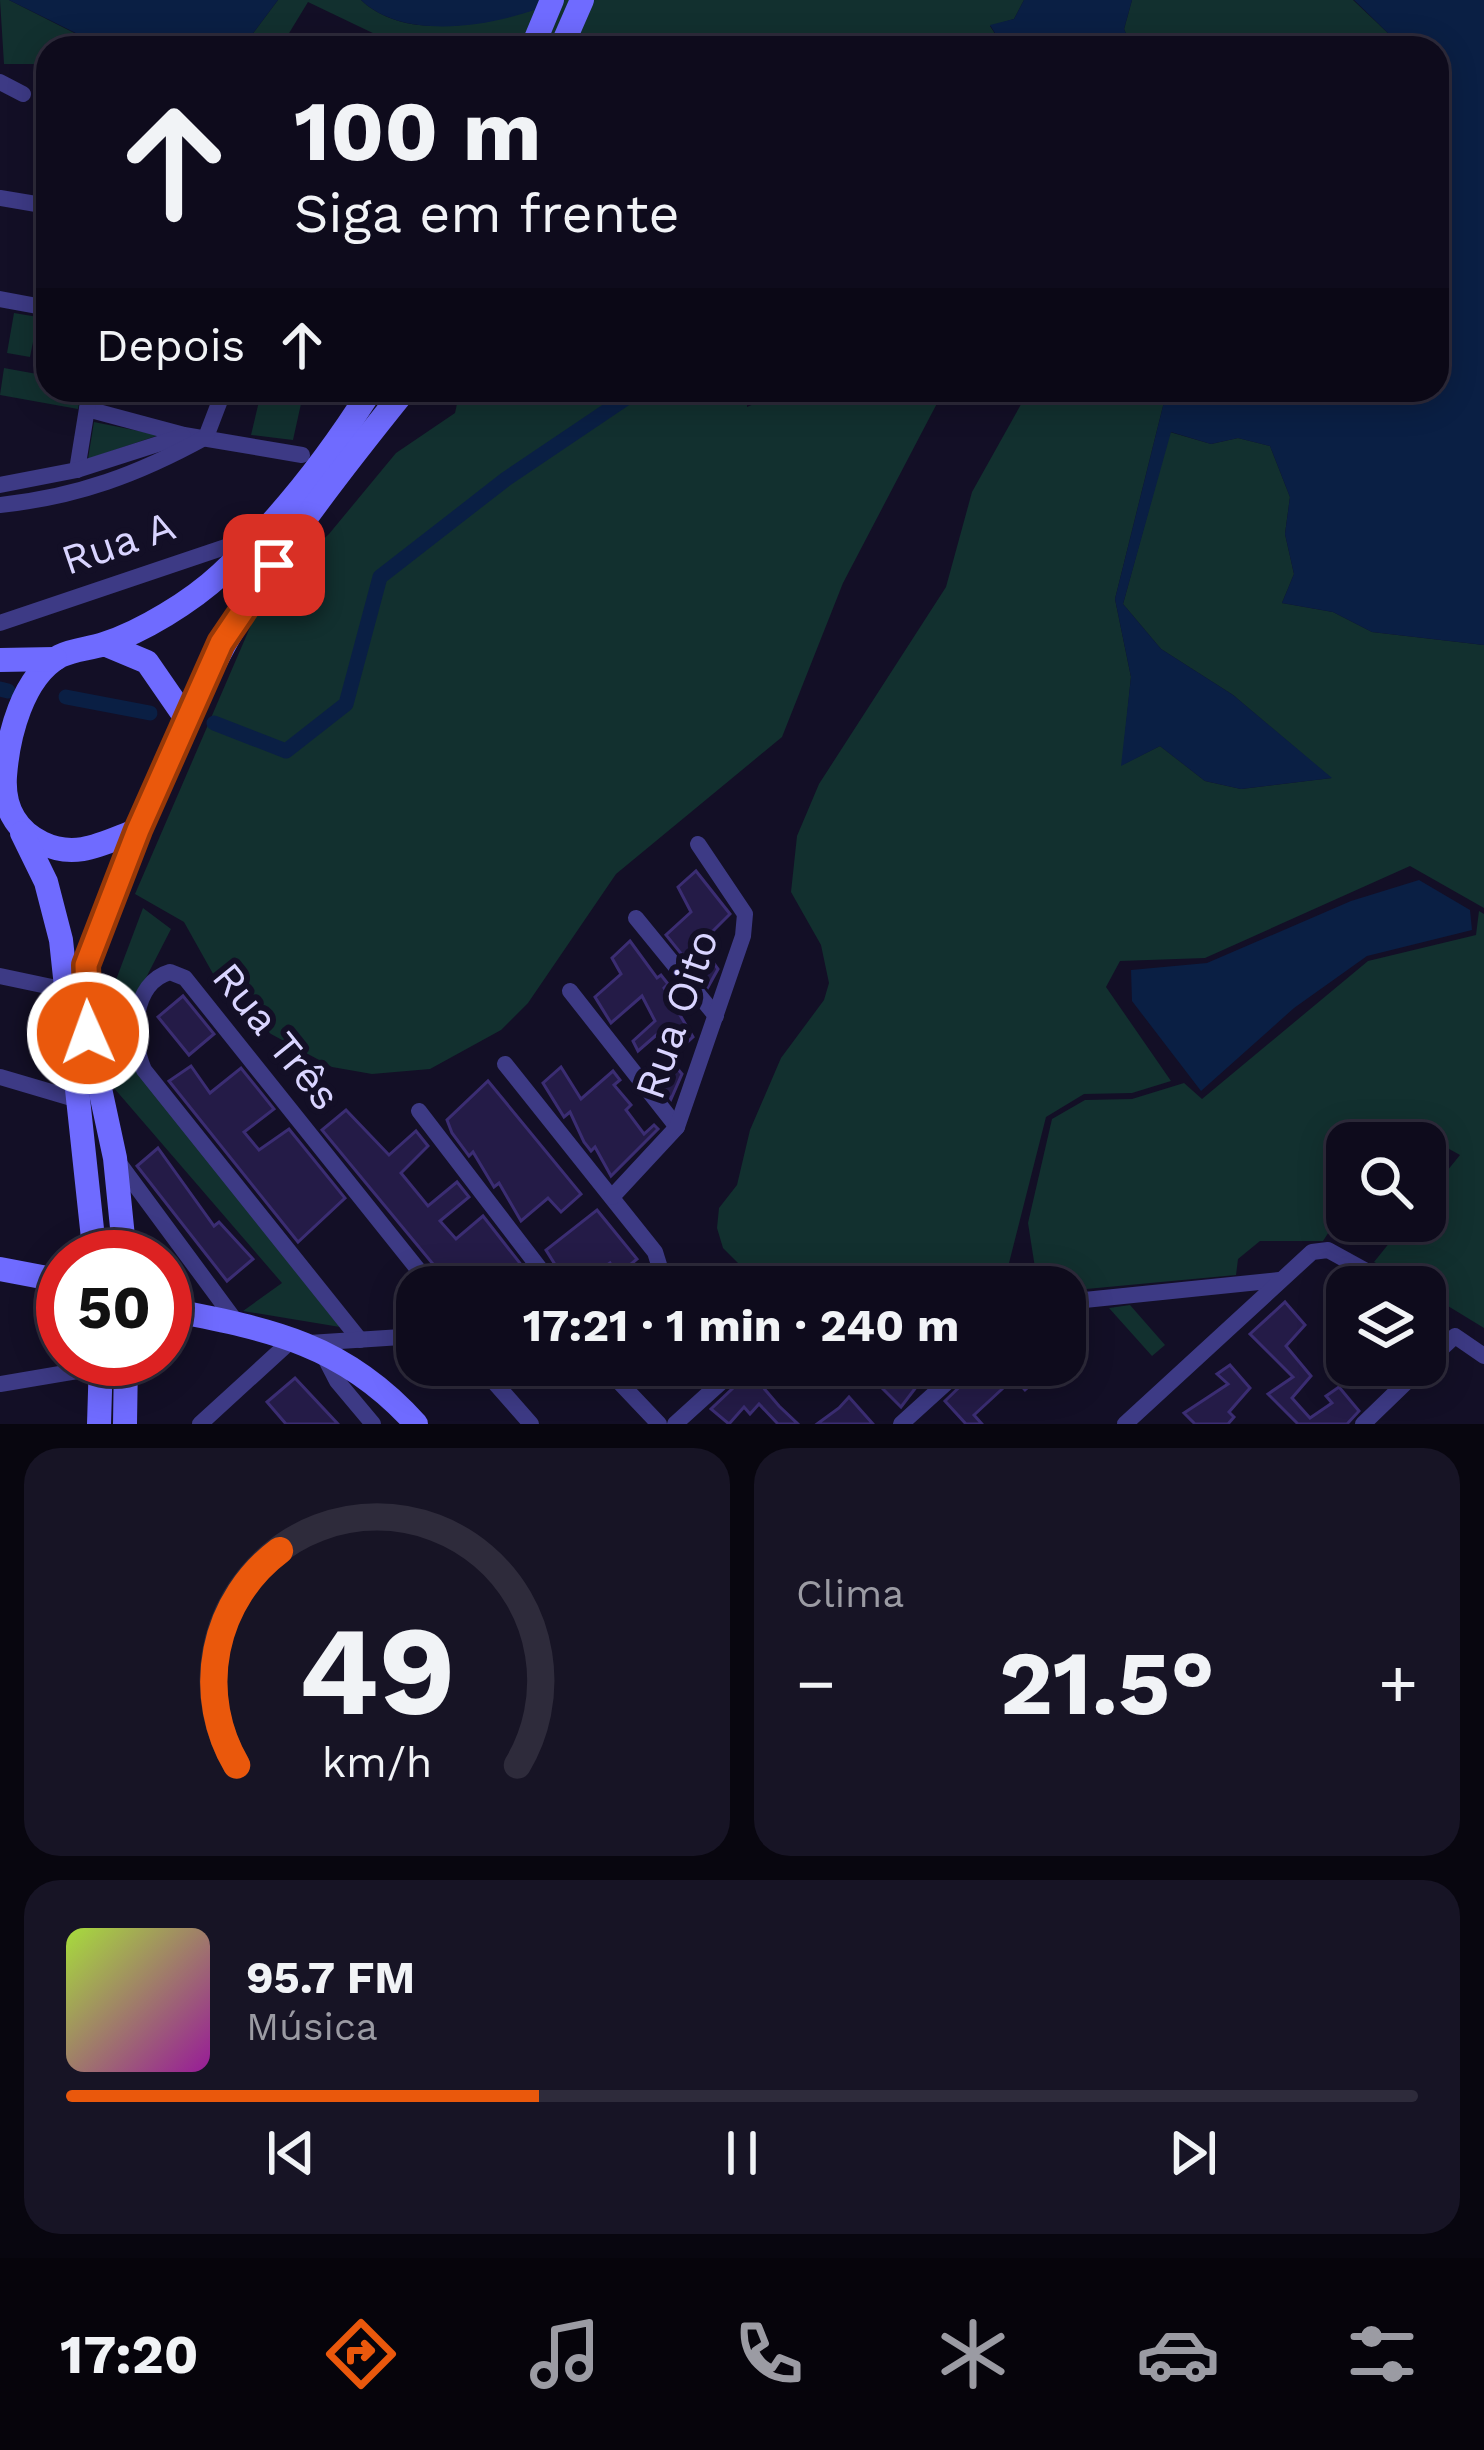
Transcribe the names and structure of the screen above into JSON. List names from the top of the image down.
{
  "streets": {
    "street": ["Rua A", "Rua Oito", "Rua Três"]
  },
  "page": {
    "turn": ["100 m", "Siga em frente"],
    "then": "Depois",
    "limit": "50",
    "trip": "17:21 · 1 min · 240 m",
    "tile": "Clima",
    "heat": ["−", "21.5°", "+"],
    "song": ["95.7 FM", "Música"],
    "tabs": "17:20",
    "gauge": ["49", "km/h"]
  }
}
